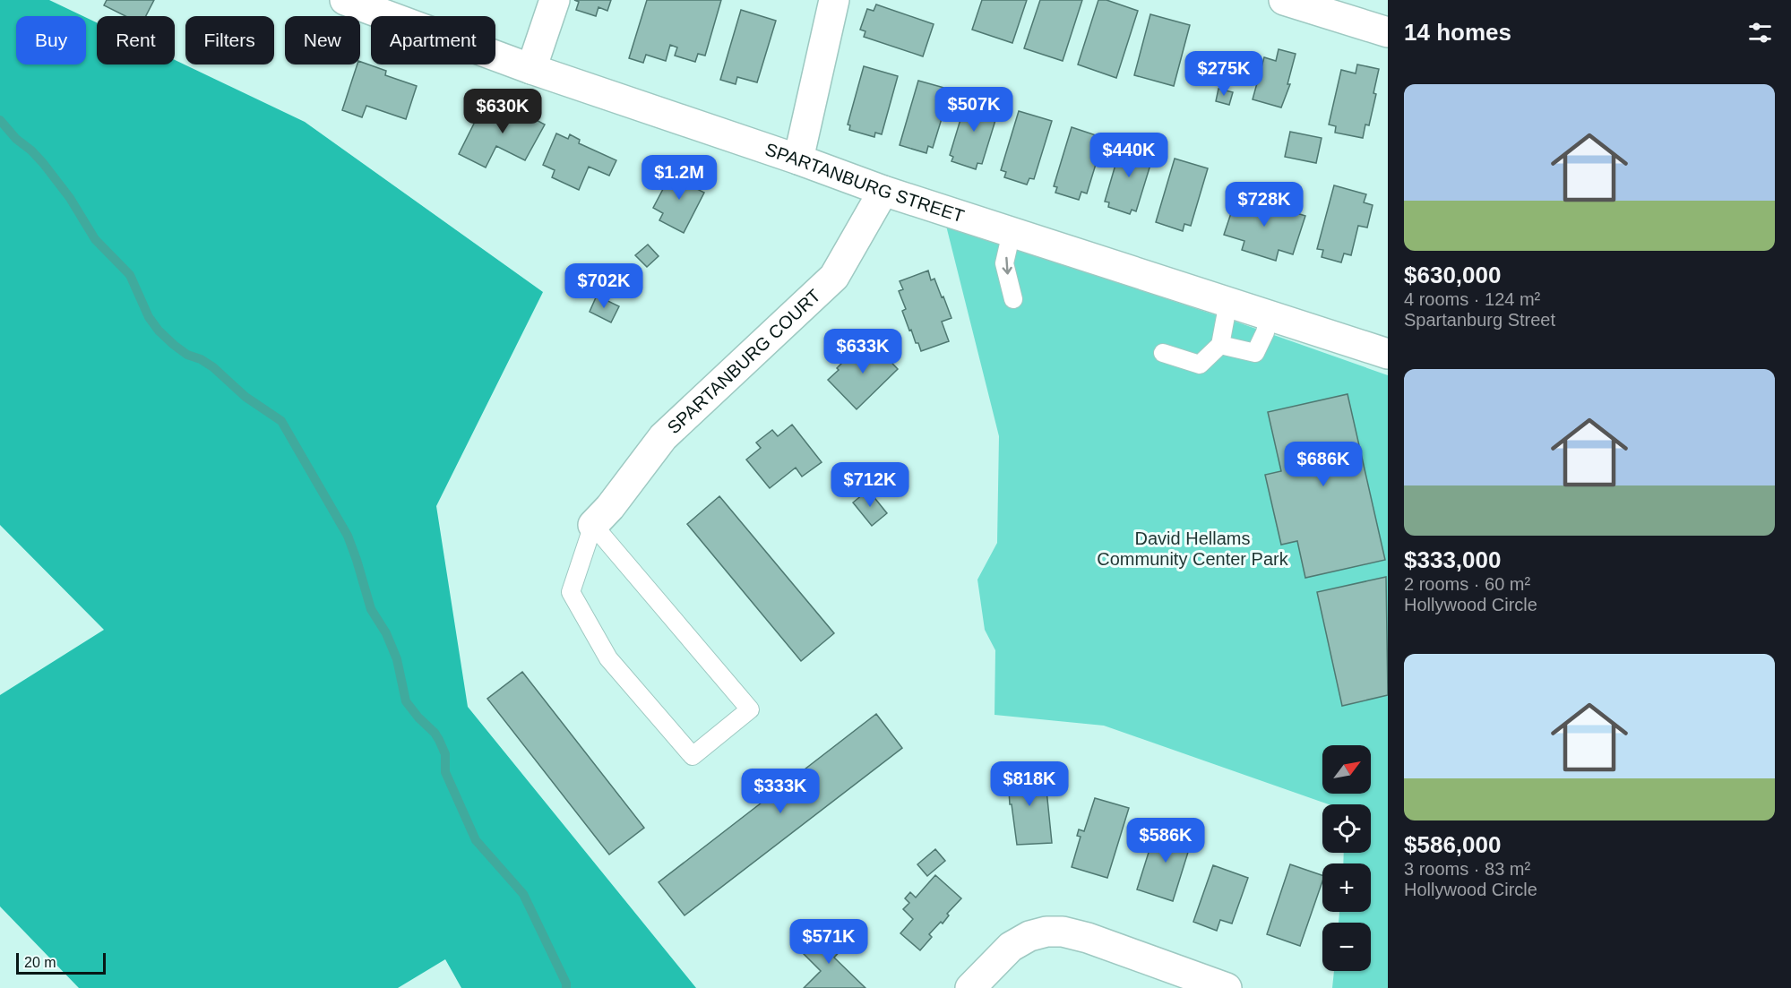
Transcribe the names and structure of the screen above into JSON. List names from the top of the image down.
{
  "streets": {
    "street": ["SPARTANBURG STREET", "SPARTANBURG COURT"]
  },
  "crossings": [
    ["SPARTANBURG STREET", "SPARTANBURG COURT"]
  ],
  "parks": ["David Hellams Community Center Park"],
  "scale_bar": "20 m",
  "north": "top right",
  "page": {
    "heading": "14 homes",
    "chip": [
      "Buy",
      "Rent",
      "Filters",
      "New",
      "Apartment"
    ],
    "price": [
      "$275K",
      "$507K",
      "$630K",
      "$440K",
      "$1.2M",
      "$728K",
      "$702K",
      "$633K",
      "$686K",
      "$712K",
      "$818K",
      "$333K",
      "$586K",
      "$571K"
    ],
    "list": [
      {
        "name": "$630,000",
        "note": "4 rooms · 124 m² · Spartanburg Street"
      },
      {
        "name": "$333,000",
        "note": "2 rooms · 60 m² · Hollywood Circle"
      },
      {
        "name": "$586,000",
        "note": "3 rooms · 83 m² · Hollywood Circle"
      }
    ],
    "map_buttons": ["+", "−"],
    "scale": "20 m"
  }
}
